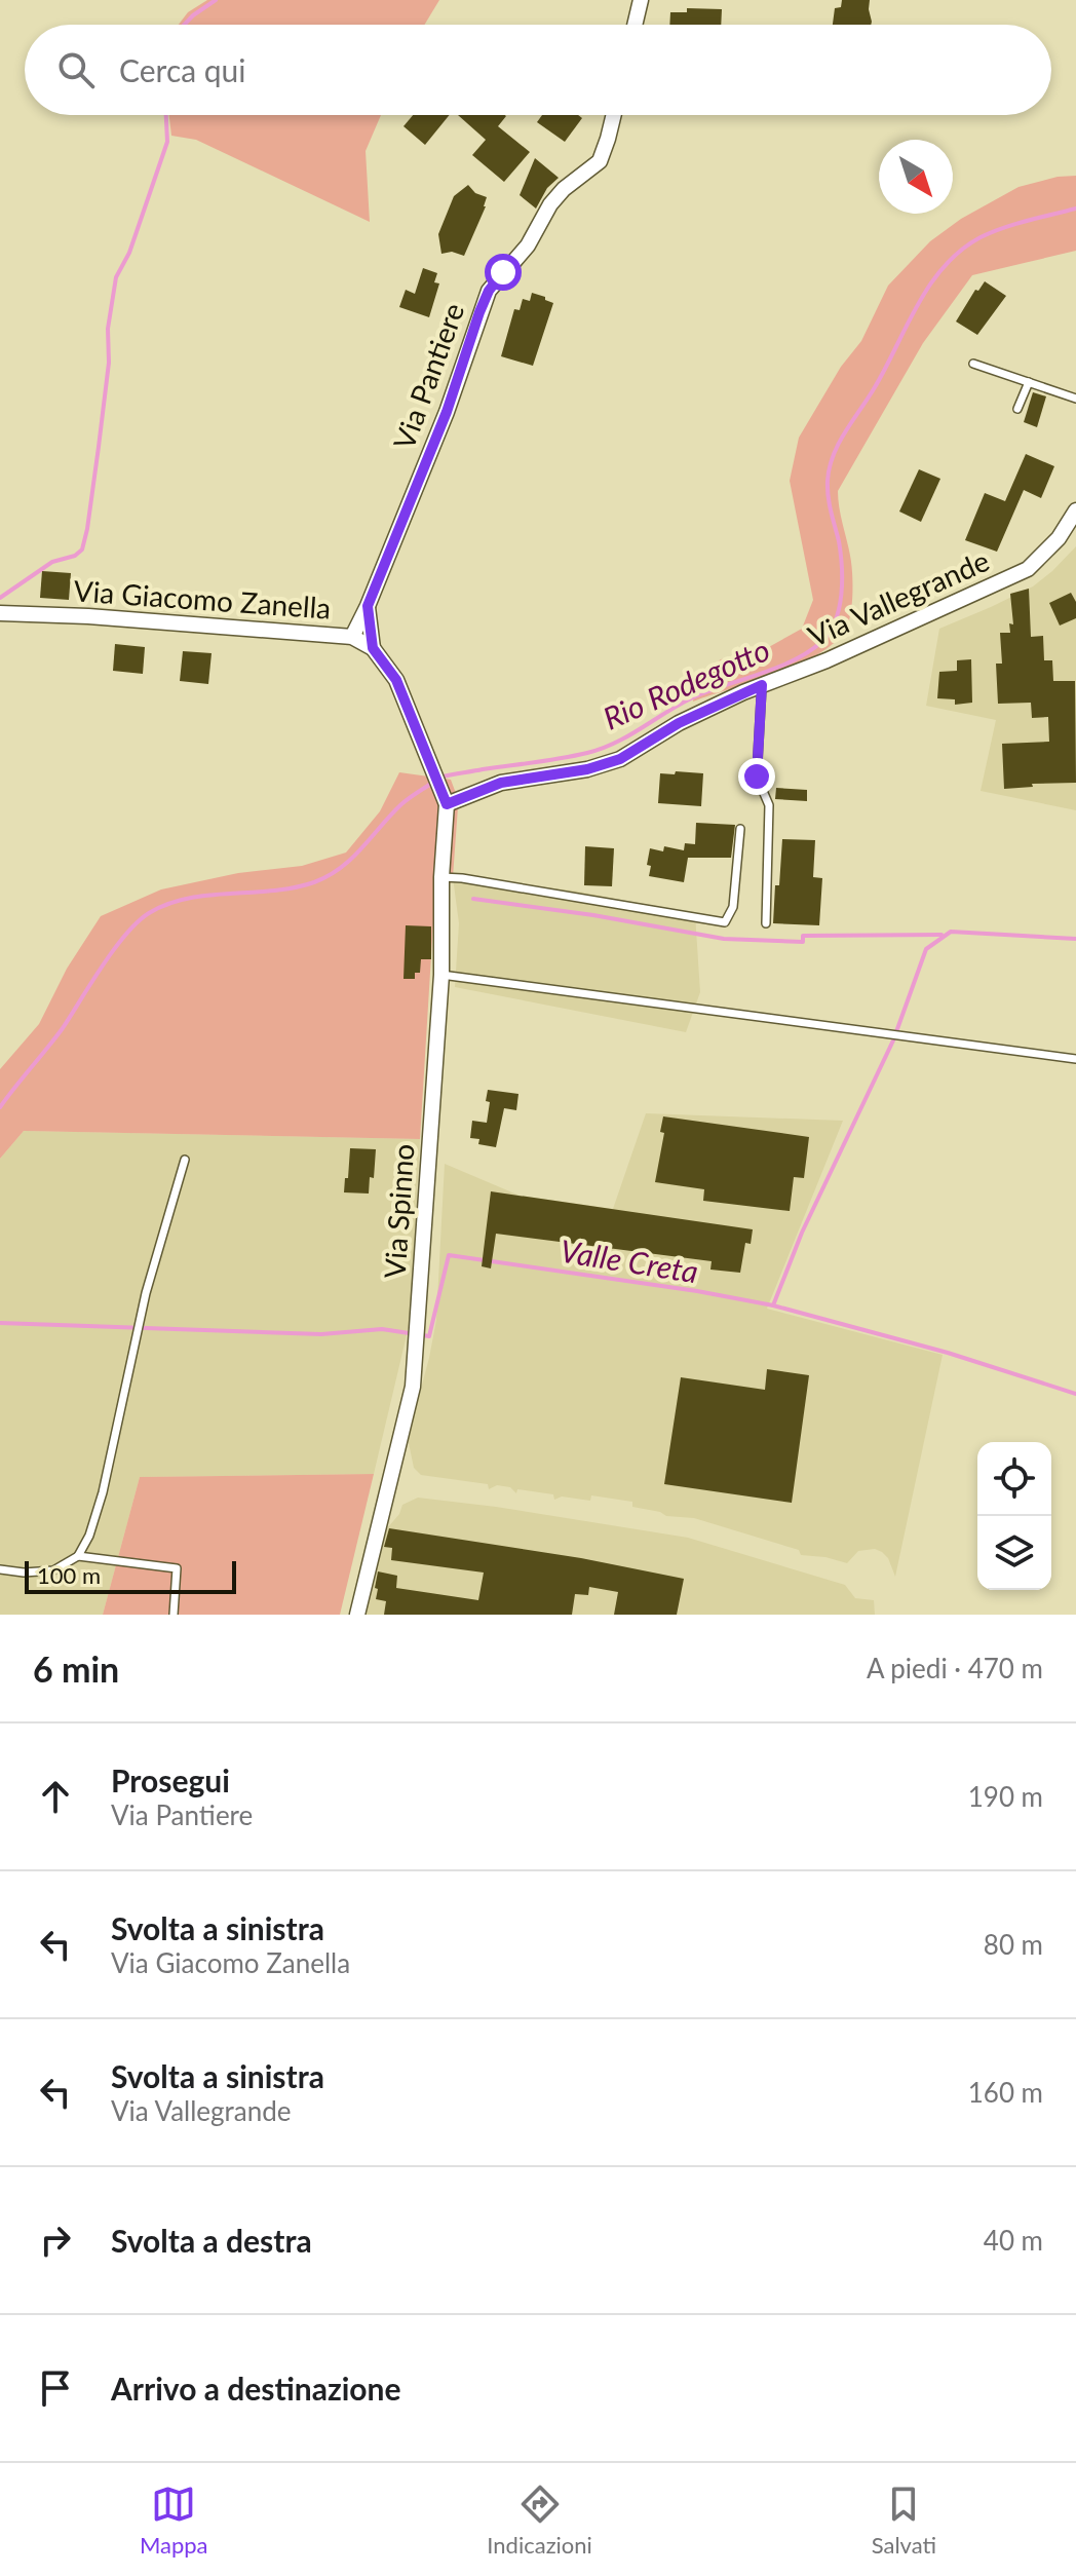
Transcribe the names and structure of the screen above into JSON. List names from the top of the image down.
{
  "streets": {
    "street": [
      "Via Pantiere",
      "Via Vallegrande",
      "Via Giacomo Zanella",
      "Via Spinno"
    ]
  },
  "crossings": [
    ["Via Pantiere", "Via Giacomo Zanella"],
    ["Via Vallegrande", "Via Giacomo Zanella"],
    ["Via Vallegrande", "Via Spinno"],
    ["Via Giacomo Zanella", "Via Spinno"]
  ],
  "water": ["Rio Rodegotto", "Valle Creta"],
  "scale_bar": "100 m",
  "north": "bottom right",
  "page": {
    "search": "Cerca qui",
    "scale": "100 m",
    "heading": ["6 min", "A piedi · 470 m"],
    "list": [
      ["Prosegui", "Via Pantiere", "190 m"],
      ["Svolta a sinistra", "Via Giacomo Zanella", "80 m"],
      ["Svolta a sinistra", "Via Vallegrande", "160 m"],
      ["Svolta a destra", "40 m"],
      "Arrivo a destinazione"
    ],
    "nav": ["Mappa", "Indicazioni", "Salvati"]
  }
}
